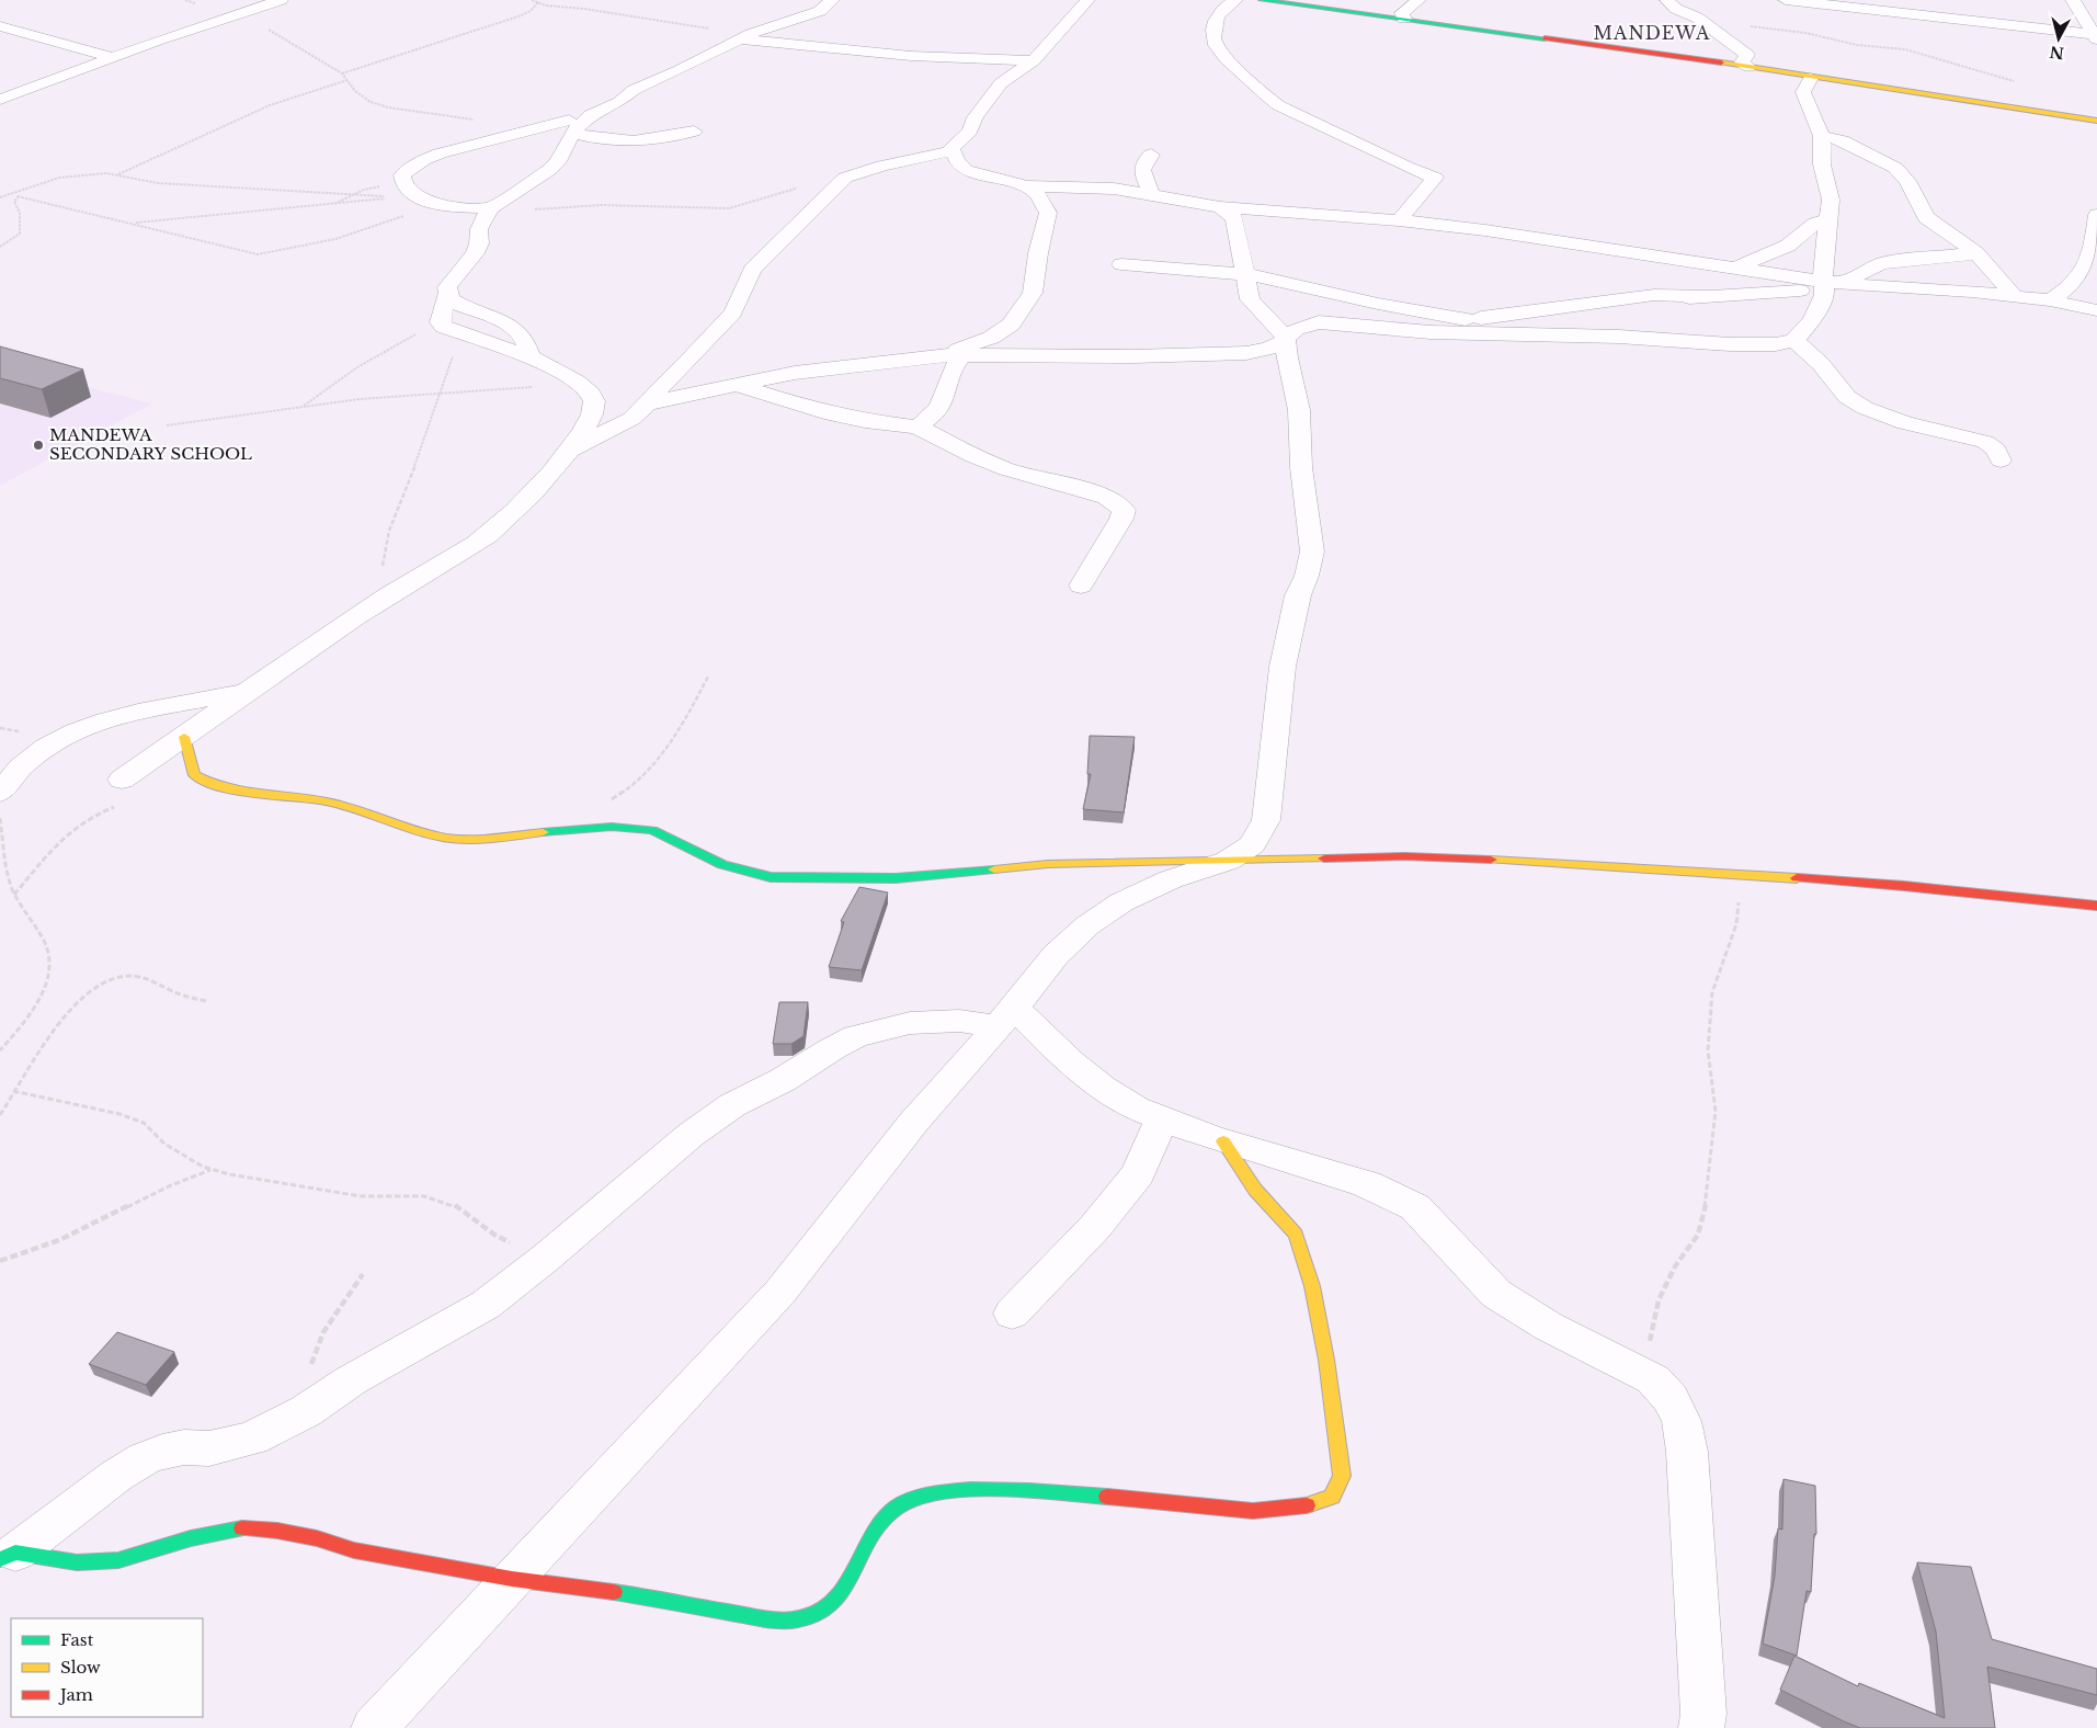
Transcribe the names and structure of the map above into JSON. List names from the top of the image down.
{
  "districts": ["MANDEWA"],
  "places": ["MANDEWA SECONDARY SCHOOL"],
  "legend": ["Fast", "Slow", "Jam"],
  "north": "bottom"
}
